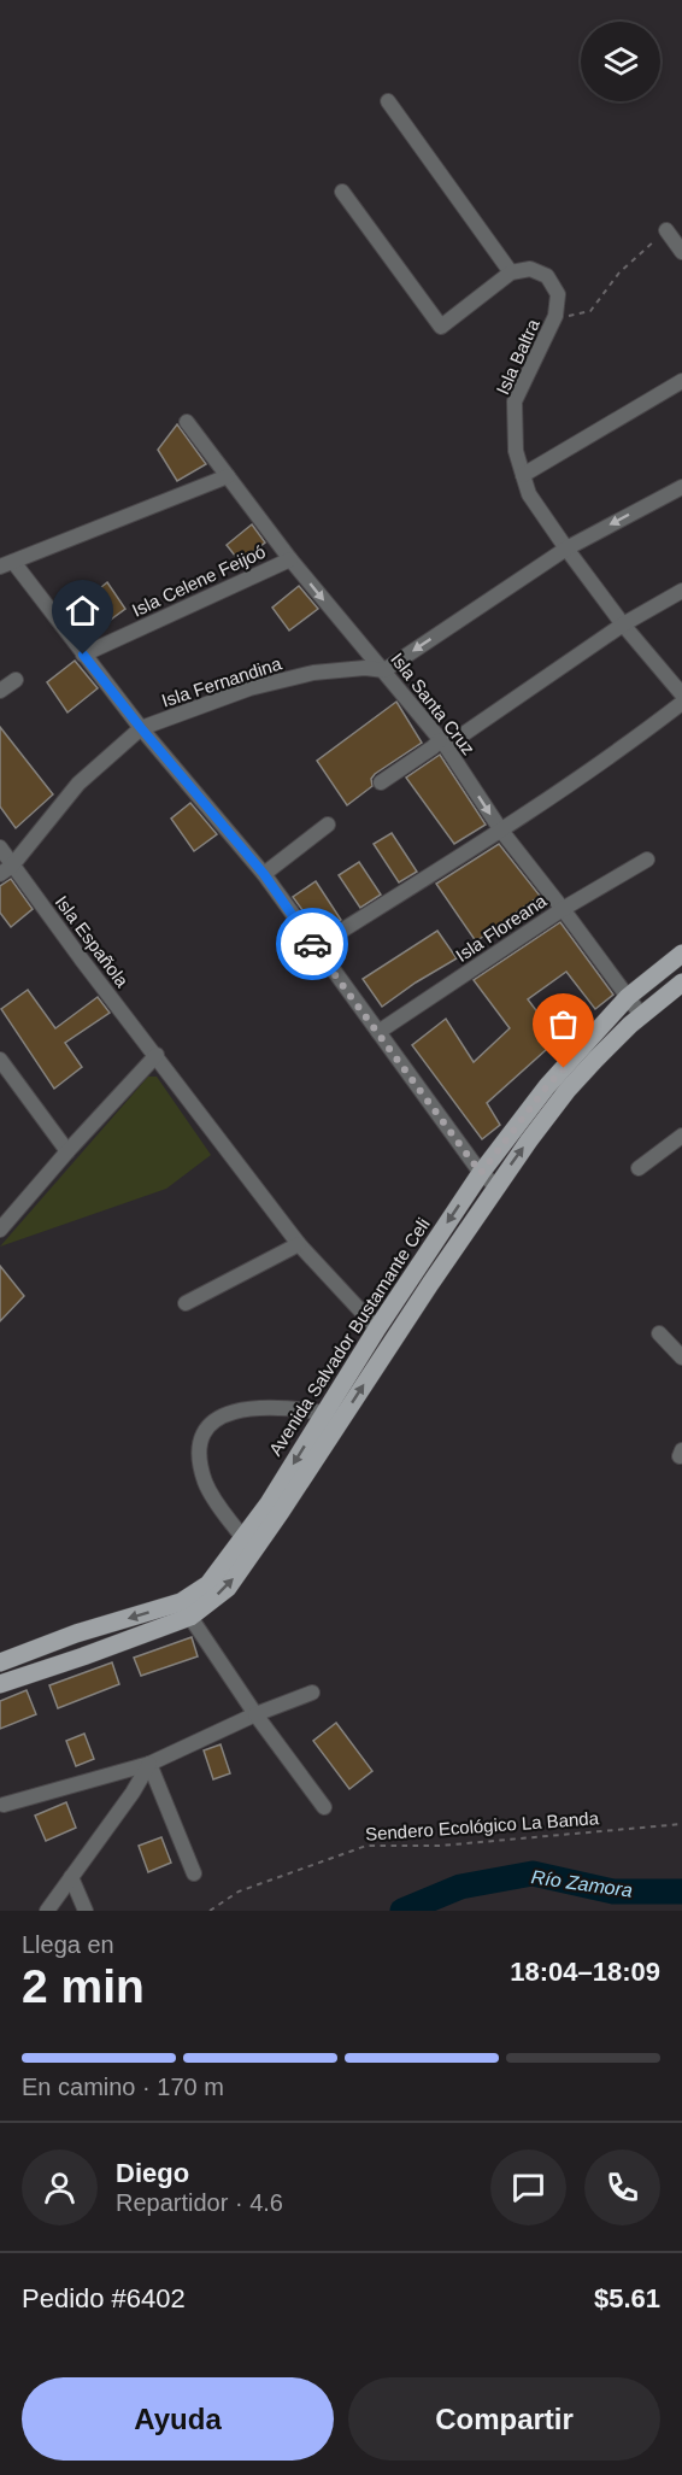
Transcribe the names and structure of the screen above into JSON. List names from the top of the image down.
{
  "streets": {
    "main road": ["Avenida Salvador Bustamante Celi"],
    "street": [
      "Isla Baltra",
      "Isla Celene Feijoó",
      "Isla Fernandina",
      "Isla Santa Cruz",
      "Isla Floreana",
      "Isla Española"
    ],
    "path": ["Sendero Ecológico La Banda"]
  },
  "crossings": [
    ["Isla Celene Feijoó", "Isla Santa Cruz"],
    ["Isla Fernandina", "Isla Santa Cruz"],
    ["Isla Fernandina", "Isla Española"],
    ["Isla Santa Cruz", "Isla Floreana"],
    ["Isla Santa Cruz", "Avenida Salvador Bustamante Celi"],
    ["Isla Española", "Avenida Salvador Bustamante Celi"]
  ],
  "water": ["Río Zamora"],
  "page": {
    "heading": ["2 min", "Llega en", "18:04–18:09"],
    "panel": [
      "Diego",
      "Repartidor · 4.6",
      "Pedido #6402",
      "$5.61"
    ],
    "bar": "En camino · 170 m",
    "buttons": ["Ayuda", "Compartir"]
  }
}
